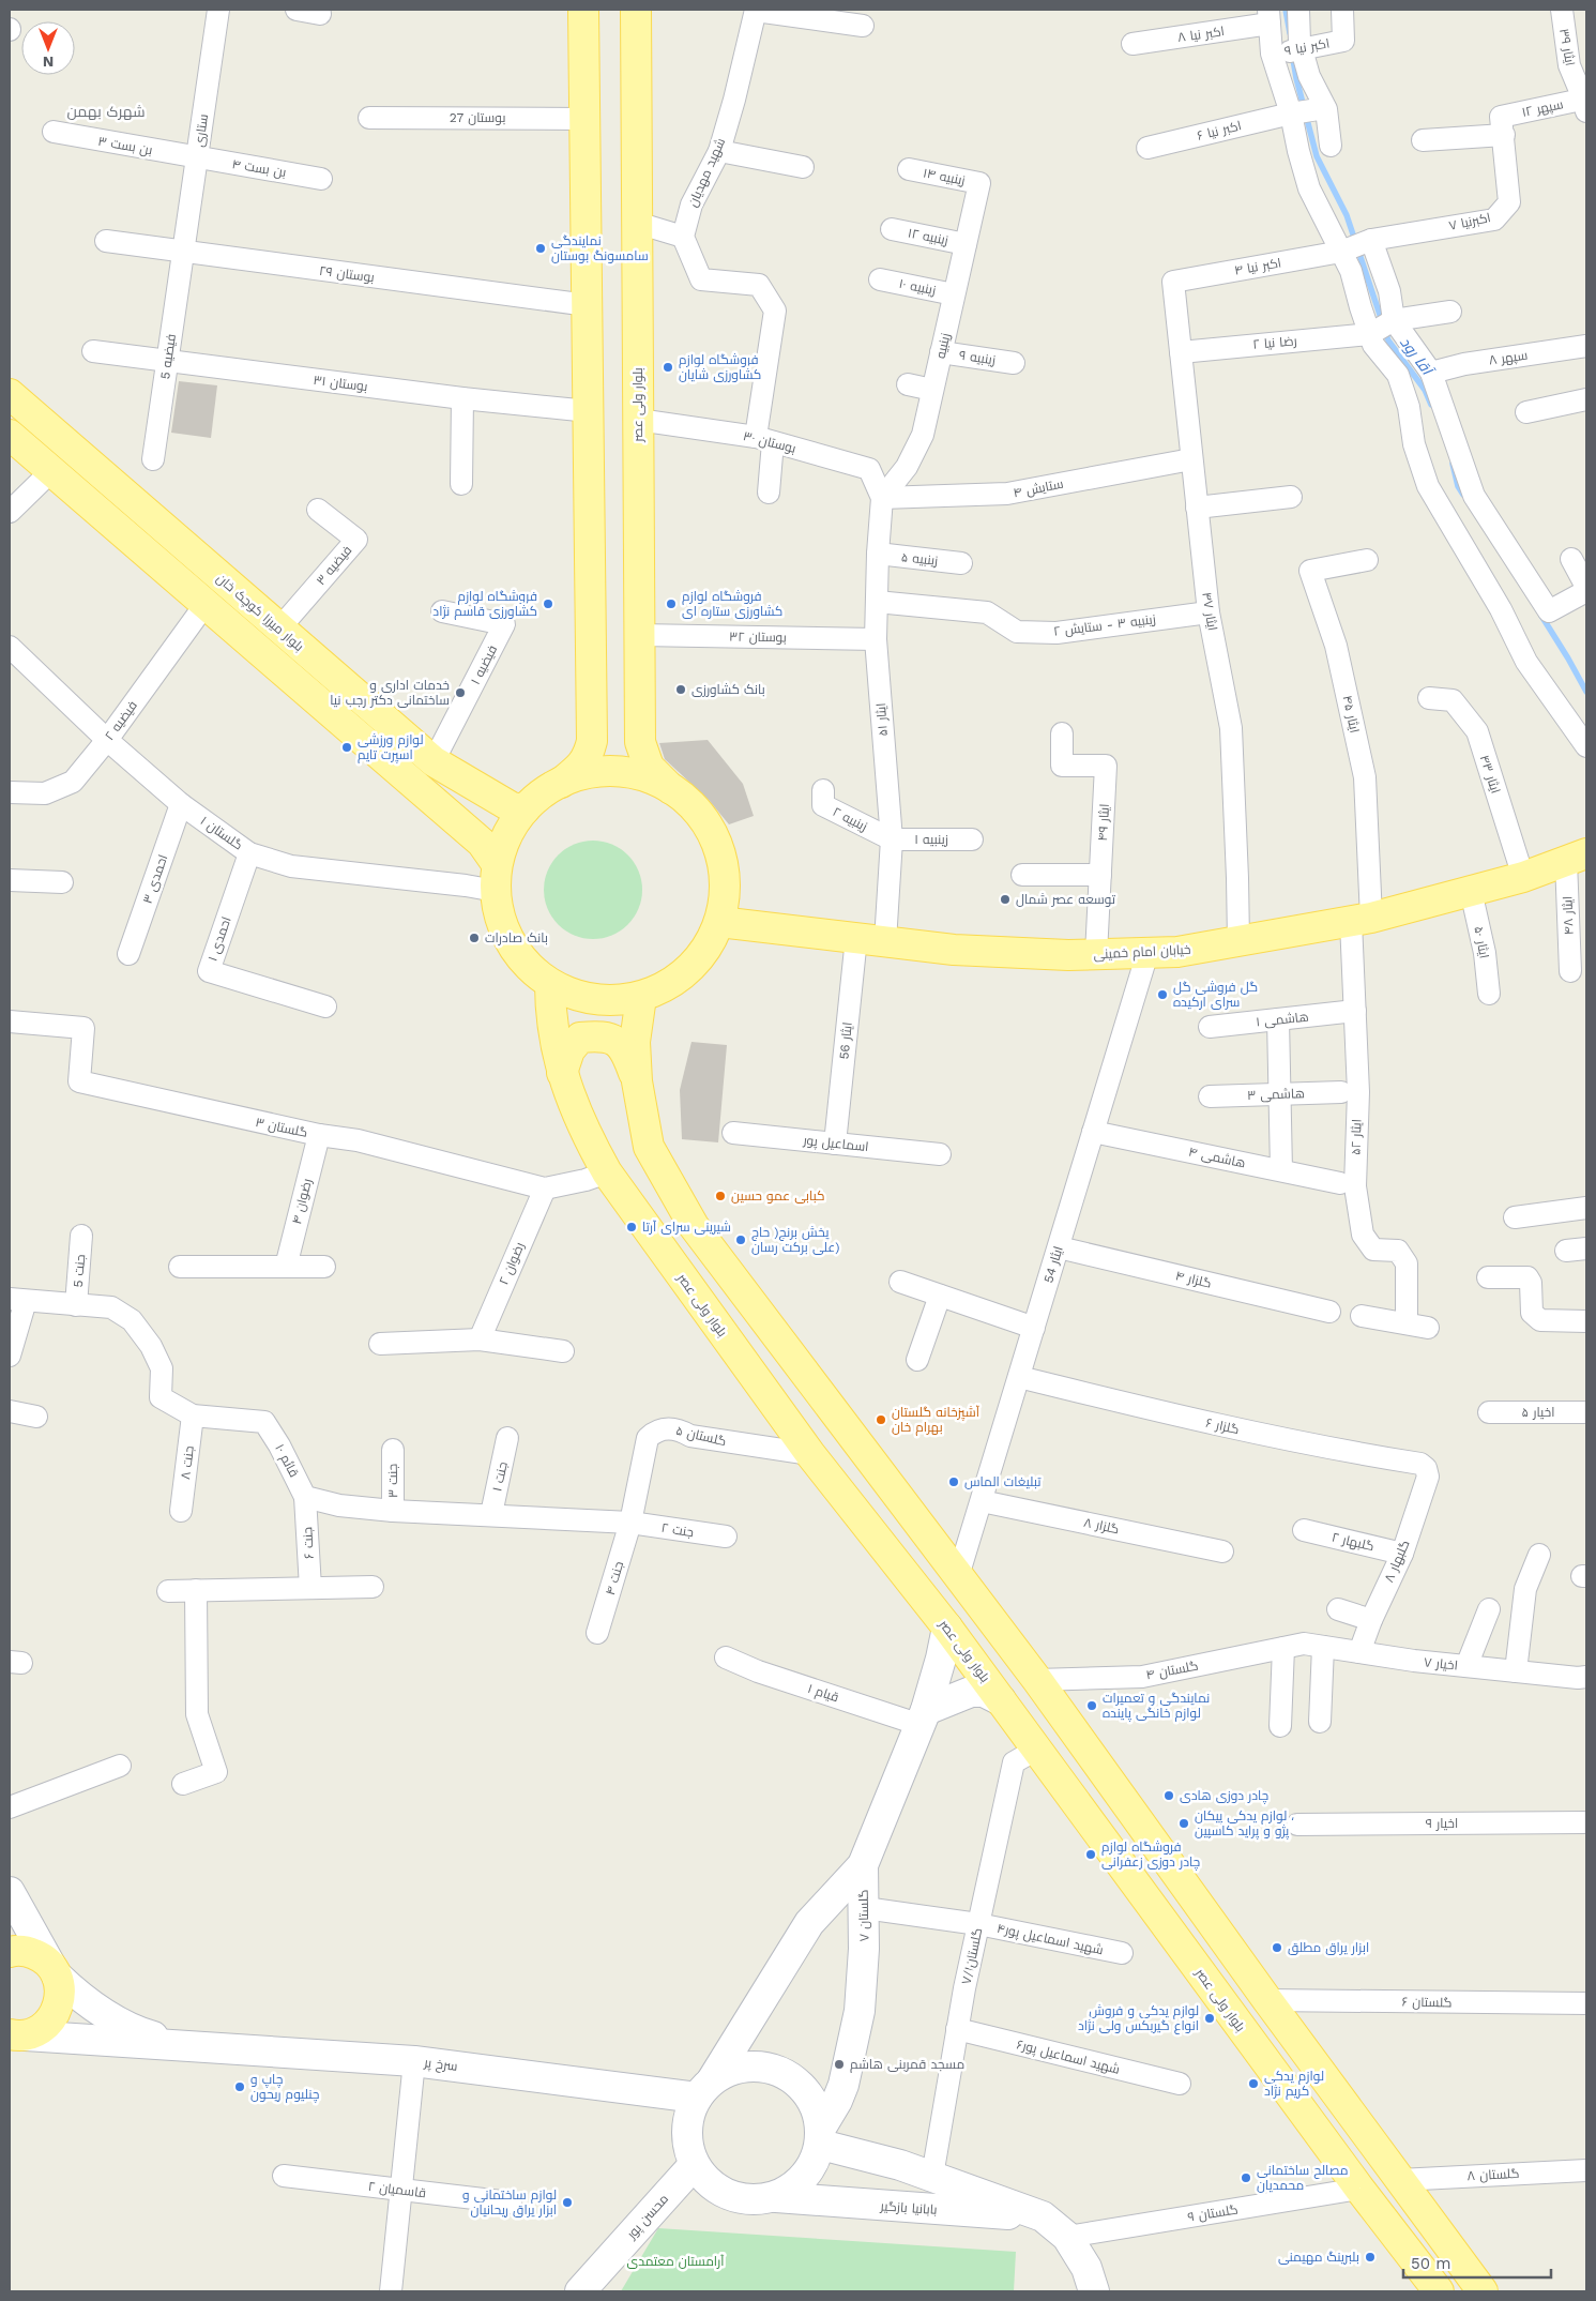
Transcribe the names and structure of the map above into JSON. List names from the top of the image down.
{
  "streets": {
    "main road": [
      "بلوار ولی عصر",
      "بلوار میرزا کوچک خان",
      "خیابان امام خمینی",
      "گلستان ۷",
      "سرخ پر",
      "بابانیا بازگیر",
      "محسن پور"
    ],
    "street": [
      "اکبر نیا ۸",
      "اکبر نیا ۹",
      "ایثار ۳۹",
      "سپهر ۱۲",
      "بوستان 27",
      "ستاری",
      "اکبر نیا ۶",
      "بن بست ۳",
      "بن بست ۴",
      "شهید مهدیان",
      "زینبیه ۱۴",
      "اکبرنیا ۷",
      "زینبیه ۱۲",
      "اکبر نیا ۴",
      "بوستان ۲۹",
      "زینبیه ۱۰",
      "رضا نیا ۲",
      "زینبیه",
      "فیضیه 5",
      "زینبیه ۹",
      "سپهر ۸",
      "بوستان ۳۱",
      "بوستان ۳۰",
      "ستایش ۴",
      "زینبیه ۵",
      "فیضیه ۳",
      "ایثار ۴۷",
      "زینبیه ۳ - ستایش ۲",
      "بوستان ۳۲",
      "فیضیه ۱",
      "ایثار ۴۵",
      "ایثار ۵۱",
      "فیضیه ۲",
      "ایثار ۴۳",
      "زینبیه ۲",
      "ایثار ۴۹",
      "گلستان ۱",
      "زینبیه ۱",
      "احمدی ۳",
      "ایثار ۴۸",
      "احمدی ۱",
      "ایثار ۵۰",
      "هاشمی ۱",
      "ایثار 56",
      "هاشمی ۳",
      "گلستان ۳",
      "ایثار ۵۲",
      "اسماعیل پور",
      "هاشمی ۴",
      "رضوان ۴",
      "رضوان ۲",
      "ایثار 54",
      "جنت 5",
      "گلزار ۴",
      "اخیار ۵",
      "گلزار ۶",
      "گلستان ۵",
      "قائم ۱۰",
      "جنت ۸",
      "جنت ۱",
      "جنت ۳",
      "گلزار ۸",
      "جنت ۲",
      "گلبهار ۲",
      "جنت ۶",
      "گلبهار ۸",
      "جنت ۴",
      "اخیار ۷",
      "گلستان ۴",
      "قیام ۱",
      "اخیار ۹",
      "شهید اسماعیل پور۴",
      "گلستان۷/۱",
      "گلستان ۶",
      "شهید اسماعیل پور۶",
      "گلستان ۸",
      "قاسمیان ۲",
      "گلستان ۹"
    ]
  },
  "crossings": [
    ["ایثار ۳۹", "سپهر ۱۲"],
    ["سپهر ۱۲", "اکبرنیا ۷"],
    ["ستاری", "بن بست ۳"],
    ["ستاری", "بن بست ۴"],
    ["ستاری", "بوستان ۲۹"],
    ["ستاری", "فیضیه 5"],
    ["بن بست ۳", "بن بست ۴"],
    ["زینبیه ۱۴", "زینبیه"],
    ["اکبرنیا ۷", "اکبر نیا ۴"],
    ["زینبیه ۱۲", "زینبیه"],
    ["اکبر نیا ۴", "ایثار ۴۷"],
    ["بوستان ۲۹", "فیضیه 5"],
    ["زینبیه ۱۰", "زینبیه"],
    ["رضا نیا ۲", "ایثار ۴۷"],
    ["زینبیه", "زینبیه ۹"],
    ["زینبیه", "بوستان ۳۰"],
    ["زینبیه", "ستایش ۴"],
    ["زینبیه", "ایثار ۵۱"],
    ["فیضیه 5", "بوستان ۳۱"],
    ["بلوار ولی عصر", "بوستان ۳۰"],
    ["بلوار ولی عصر", "بوستان ۳۲"],
    ["بلوار ولی عصر", "گلستان ۳"],
    ["بلوار ولی عصر", "گلستان ۵"],
    ["بلوار ولی عصر", "گلستان ۷"],
    ["بلوار ولی عصر", "گلستان۷/۱"],
    ["بلوار ولی عصر", "گلستان ۹"],
    ["بوستان ۳۰", "ستایش ۴"],
    ["بوستان ۳۰", "ایثار ۵۱"],
    ["ستایش ۴", "ایثار ۴۷"],
    ["ستایش ۴", "ایثار ۵۱"],
    ["زینبیه ۵", "ایثار ۵۱"],
    ["فیضیه ۳", "بلوار میرزا کوچک خان"],
    ["ایثار ۴۷", "زینبیه ۳ - ستایش ۲"],
    ["ایثار ۴۷", "خیابان امام خمینی"],
    ["بلوار میرزا کوچک خان", "فیضیه ۱"],
    ["زینبیه ۳ - ستایش ۲", "ایثار ۵۱"],
    ["بوستان ۳۲", "ایثار ۵۱"],
    ["ایثار ۴۵", "خیابان امام خمینی"],
    ["ایثار ۴۵", "ایثار ۵۲"],
    ["ایثار ۵۱", "زینبیه ۲"],
    ["ایثار ۵۱", "زینبیه ۱"],
    ["ایثار ۵۱", "خیابان امام خمینی"],
    ["فیضیه ۲", "گلستان ۱"],
    ["ایثار ۴۳", "خیابان امام خمینی"],
    ["زینبیه ۲", "زینبیه ۱"],
    ["ایثار ۴۹", "خیابان امام خمینی"],
    ["گلستان ۱", "احمدی ۳"],
    ["گلستان ۱", "احمدی ۱"],
    ["ایثار ۴۸", "خیابان امام خمینی"],
    ["ایثار ۵۰", "خیابان امام خمینی"],
    ["خیابان امام خمینی", "ایثار 56"],
    ["خیابان امام خمینی", "ایثار ۵۲"],
    ["خیابان امام خمینی", "ایثار 54"],
    ["هاشمی ۱", "ایثار ۵۲"],
    ["ایثار 56", "اسماعیل پور"],
    ["گلستان ۳", "رضوان ۴"],
    ["گلستان ۳", "رضوان ۲"],
    ["هاشمی ۴", "ایثار 54"],
    ["ایثار 54", "گلزار ۴"],
    ["ایثار 54", "گلزار ۶"],
    ["ایثار 54", "گلزار ۸"],
    ["جنت 5", "قائم ۱۰"],
    ["گلزار ۶", "گلبهار ۸"],
    ["گلستان ۵", "جنت ۲"],
    ["گلستان ۵", "جنت ۴"],
    ["قائم ۱۰", "جنت ۸"],
    ["قائم ۱۰", "جنت ۶"],
    ["جنت ۲", "جنت ۴"],
    ["گلبهار ۲", "گلبهار ۸"],
    ["گلبهار ۸", "اخیار ۷"],
    ["اخیار ۷", "گلستان ۴"],
    ["قیام ۱", "گلستان ۷"],
    ["گلستان ۷", "شهید اسماعیل پور۴"],
    ["گلستان ۷", "سرخ پر"],
    ["گلستان ۷", "بابانیا بازگیر"],
    ["گلستان ۷", "محسن پور"],
    ["شهید اسماعیل پور۴", "گلستان۷/۱"],
    ["گلستان۷/۱", "شهید اسماعیل پور۶"],
    ["سرخ پر", "بابانیا بازگیر"],
    ["سرخ پر", "محسن پور"],
    ["بابانیا بازگیر", "محسن پور"]
  ],
  "districts": ["شهرک بهمن"],
  "water": ["آقا رود"],
  "parks": ["آرامستان معتمدی"],
  "places": [
    "نمایندگی سامسونگ بوستان",
    "فروشگاه لوازم کشاورزی شایان",
    "فروشگاه لوازم کشاورزی قاسم نژاد",
    "فروشگاه لوازم کشاورزی ستاره ای",
    "بانک کشاورزی",
    "خدمات اداری و ساختمانی دکتر رجب نیا",
    "لوازم ورزشی اسپرت تایم",
    "توسعه عصر شمال",
    "بانک صادرات",
    "گل فروشی گل سرای ارکیده",
    "کبابی عمو حسین",
    "شیرینی سرای آرتا",
    "پخش برنج( حاج علی برکت رسان)",
    "آشپزخانه گلستان بهرام خان",
    "تبلیغات الماس",
    "نمایندگی و تعمیرات لوازم خانگی پاینده",
    "چادر دوزی هادی",
    "لوازم یدکی پیکان ، پژو و پراید کاسپین",
    "فروشگاه لوازم چادر دوزی زعفرانی",
    "ابزار یراق مطلق",
    "لوازم یدکی و فروش انواع گیربکس ولی نژاد",
    "مسجد قمربنی هاشم",
    "لوازم یدکی کریم نژاد",
    "چاپ و چنلیوم ریحون",
    "مصالح ساختمانی محمدیان",
    "لوازم ساختمانی و ابزار یراق ریحانیان",
    "بلبرینگ مهیمنی"
  ],
  "scale_bar": "50 m",
  "north": "bottom"
}
